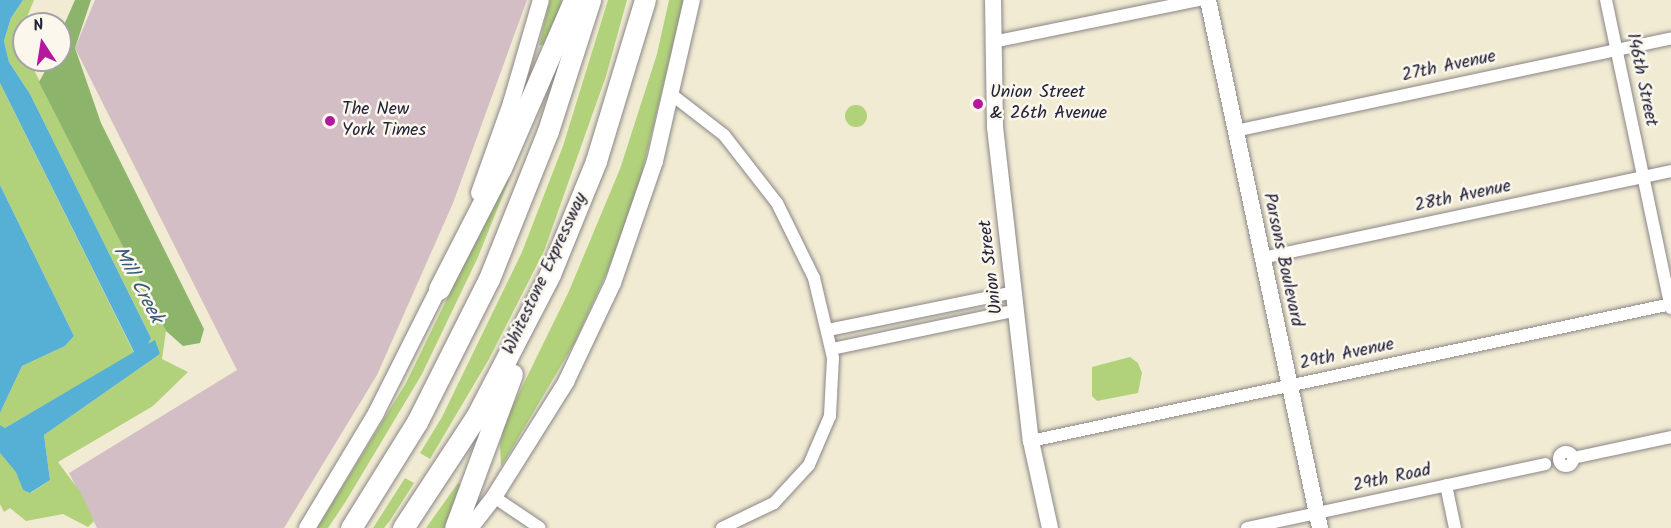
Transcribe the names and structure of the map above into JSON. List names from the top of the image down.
{
  "streets": {
    "highway": ["Whitestone Expressway"],
    "main road": ["Parsons Boulevard", "Union Street"],
    "street": [
      "27th Avenue",
      "146th Street",
      "28th Avenue",
      "29th Avenue",
      "29th Road"
    ]
  },
  "crossings": [
    ["27th Avenue", "146th Street"],
    ["27th Avenue", "Parsons Boulevard"],
    ["146th Street", "28th Avenue"],
    ["146th Street", "29th Avenue"],
    ["28th Avenue", "Parsons Boulevard"],
    ["Parsons Boulevard", "29th Avenue"],
    ["Parsons Boulevard", "29th Road"],
    ["Union Street", "29th Avenue"]
  ],
  "water": ["Mill Creek"],
  "places": ["Union Street & 26th Avenue", "The New York Times"],
  "north": "top"
}
